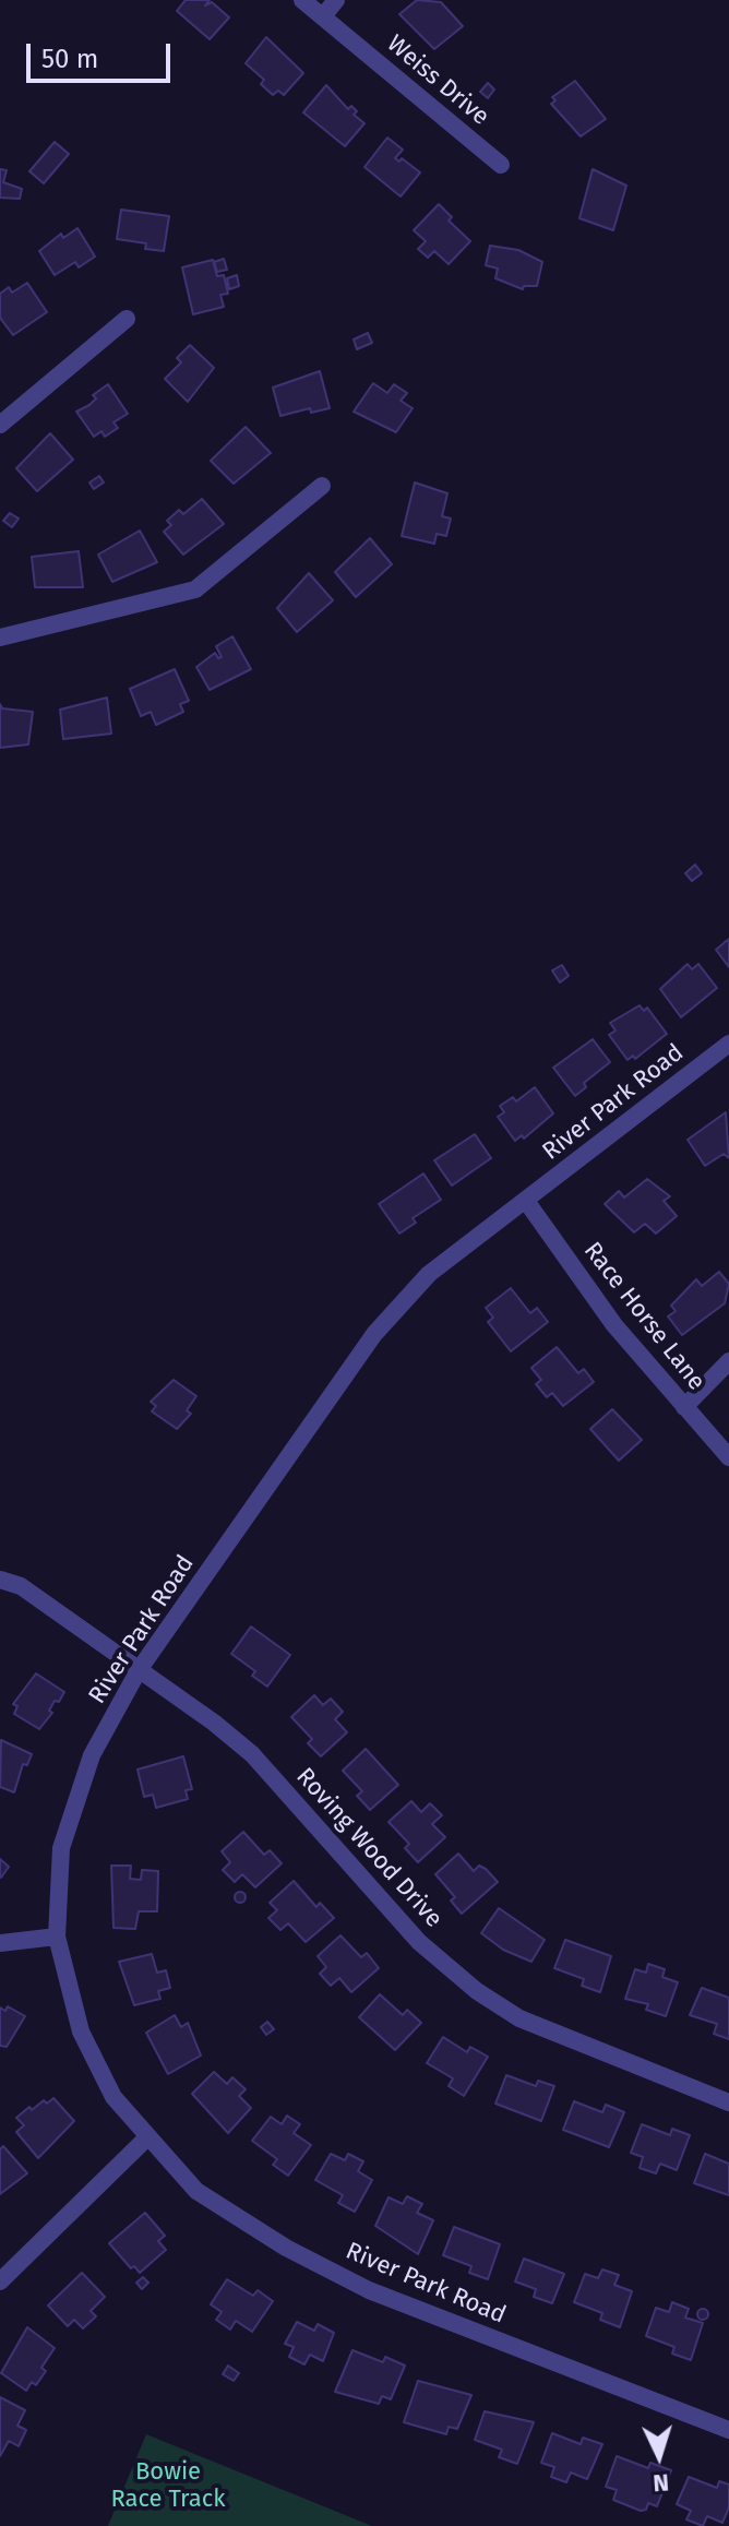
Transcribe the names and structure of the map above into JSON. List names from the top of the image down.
{
  "streets": {
    "street": [
      "Weiss Drive",
      "River Park Road",
      "Race Horse Lane",
      "Roving Wood Drive"
    ]
  },
  "crossings": [
    ["River Park Road", "Race Horse Lane"],
    ["River Park Road", "Roving Wood Drive"]
  ],
  "parks": ["Bowie Race Track"],
  "scale_bar": "50 m",
  "north": "bottom"
}
